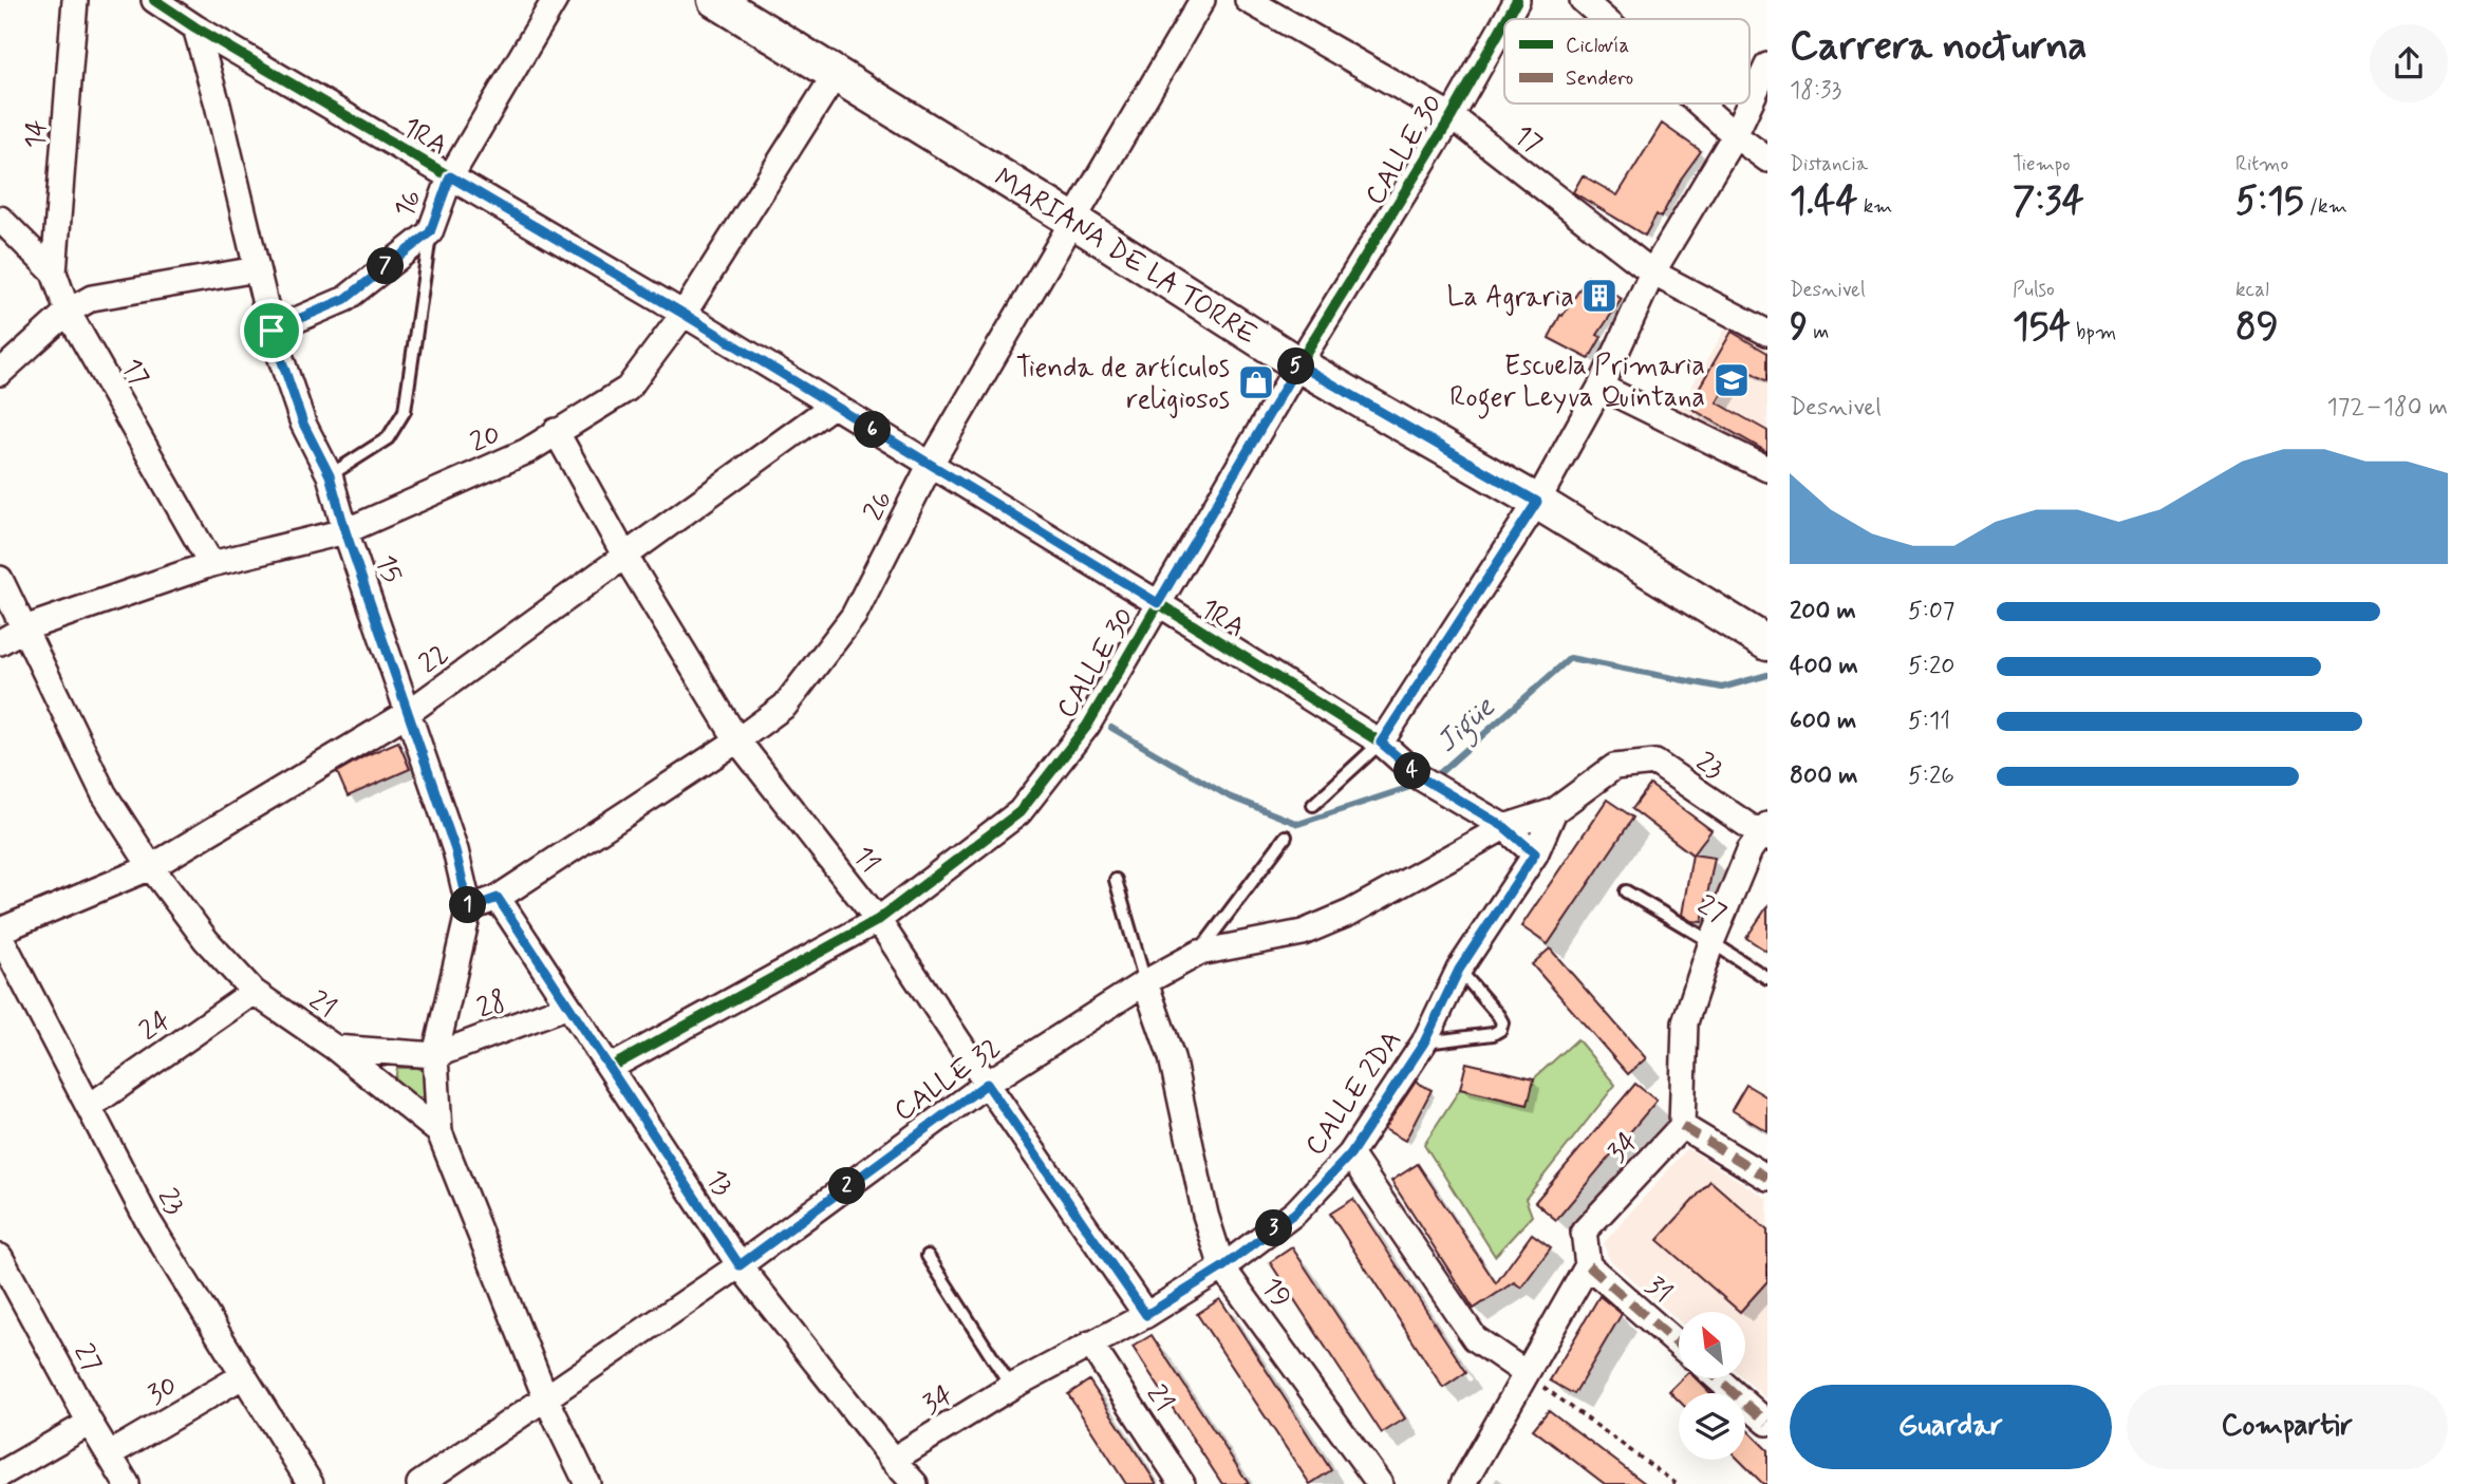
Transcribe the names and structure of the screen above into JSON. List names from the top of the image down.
{
  "streets": {
    "street": [
      "14",
      "1RA",
      "17",
      "CALLE 30",
      "16",
      "MARIANA DE LA TORRE",
      "20",
      "26",
      "15",
      "22",
      "23",
      "11",
      "27",
      "21",
      "28",
      "24",
      "CALLE 32",
      "CALLE 2DA",
      "34",
      "13",
      "31",
      "19",
      "30"
    ]
  },
  "crossings": [
    ["14", "17"],
    ["1RA", "CALLE 30"],
    ["1RA", "16"],
    ["1RA", "20"],
    ["1RA", "26"],
    ["1RA", "15"],
    ["1RA", "22"],
    ["1RA", "CALLE 32"],
    ["1RA", "CALLE 2DA"],
    ["17", "CALLE 30"],
    ["17", "20"],
    ["CALLE 30", "MARIANA DE LA TORRE"],
    ["CALLE 30", "11"],
    ["CALLE 30", "13"],
    ["16", "15"],
    ["MARIANA DE LA TORRE", "20"],
    ["MARIANA DE LA TORRE", "26"],
    ["20", "15"],
    ["20", "11"],
    ["20", "21"],
    ["26", "15"],
    ["26", "11"],
    ["26", "13"],
    ["15", "22"],
    ["15", "21"],
    ["15", "28"],
    ["22", "23"],
    ["22", "11"],
    ["22", "21"],
    ["23", "24"],
    ["23", "CALLE 2DA"],
    ["23", "30"],
    ["11", "CALLE 32"],
    ["11", "CALLE 2DA"],
    ["27", "30"],
    ["21", "24"],
    ["21", "CALLE 32"],
    ["21", "CALLE 2DA"],
    ["28", "13"],
    ["CALLE 32", "CALLE 2DA"],
    ["CALLE 32", "13"],
    ["CALLE 32", "19"],
    ["CALLE 2DA", "34"],
    ["CALLE 2DA", "19"],
    ["34", "13"],
    ["34", "31"]
  ],
  "water": ["Jigüe"],
  "places": {
    "building": ["La Agraria"],
    "school or university": ["Escuela Primaria Roger Leyva Quintana"],
    "shop": ["Tienda de artículos religiosos"]
  },
  "legend": ["Ciclovía", "Sendero"],
  "north": "top left",
  "page": {
    "heading": ["Carrera nocturna", "18:33"],
    "stats": [
      ["Distancia", "1.44 km"],
      ["Tiempo", "7:34"],
      ["Ritmo", "5:15 /km"],
      ["Desnivel", "9 m"],
      ["Pulso", "154 bpm"],
      ["kcal", "89"]
    ],
    "pins": [
      "7",
      "5",
      "6",
      "4",
      "1",
      "2",
      "3"
    ],
    "chart": ["Desnivel", "172–180 m"],
    "list": [
      {
        "name": "200 m",
        "note": "5:07"
      },
      {
        "name": "400 m",
        "note": "5:20"
      },
      {
        "name": "600 m",
        "note": "5:11"
      },
      {
        "name": "800 m",
        "note": "5:26"
      }
    ],
    "buttons": ["Guardar", "Compartir"]
  }
}
